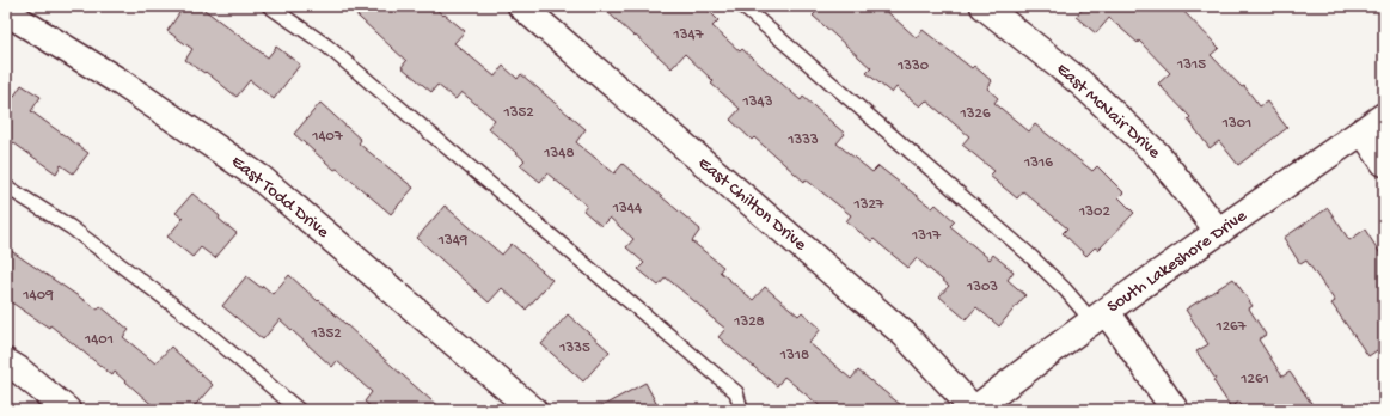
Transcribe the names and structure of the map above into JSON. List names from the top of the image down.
{
  "streets": {
    "street": [
      "East McNair Drive",
      "East Todd Drive",
      "East Chilton Drive",
      "South Lakeshore Drive"
    ]
  },
  "crossings": [
    ["East McNair Drive", "South Lakeshore Drive"],
    ["East Chilton Drive", "South Lakeshore Drive"]
  ],
  "house_numbers": [
    "1347",
    "1315",
    "1330",
    "1343",
    "1352",
    "1326",
    "1301",
    "1407",
    "1333",
    "1348",
    "1316",
    "1327",
    "1344",
    "1302",
    "1317",
    "1349",
    "1303",
    "1409",
    "1328",
    "1267",
    "1352",
    "1401",
    "1335",
    "1318",
    "1261"
  ]
}
